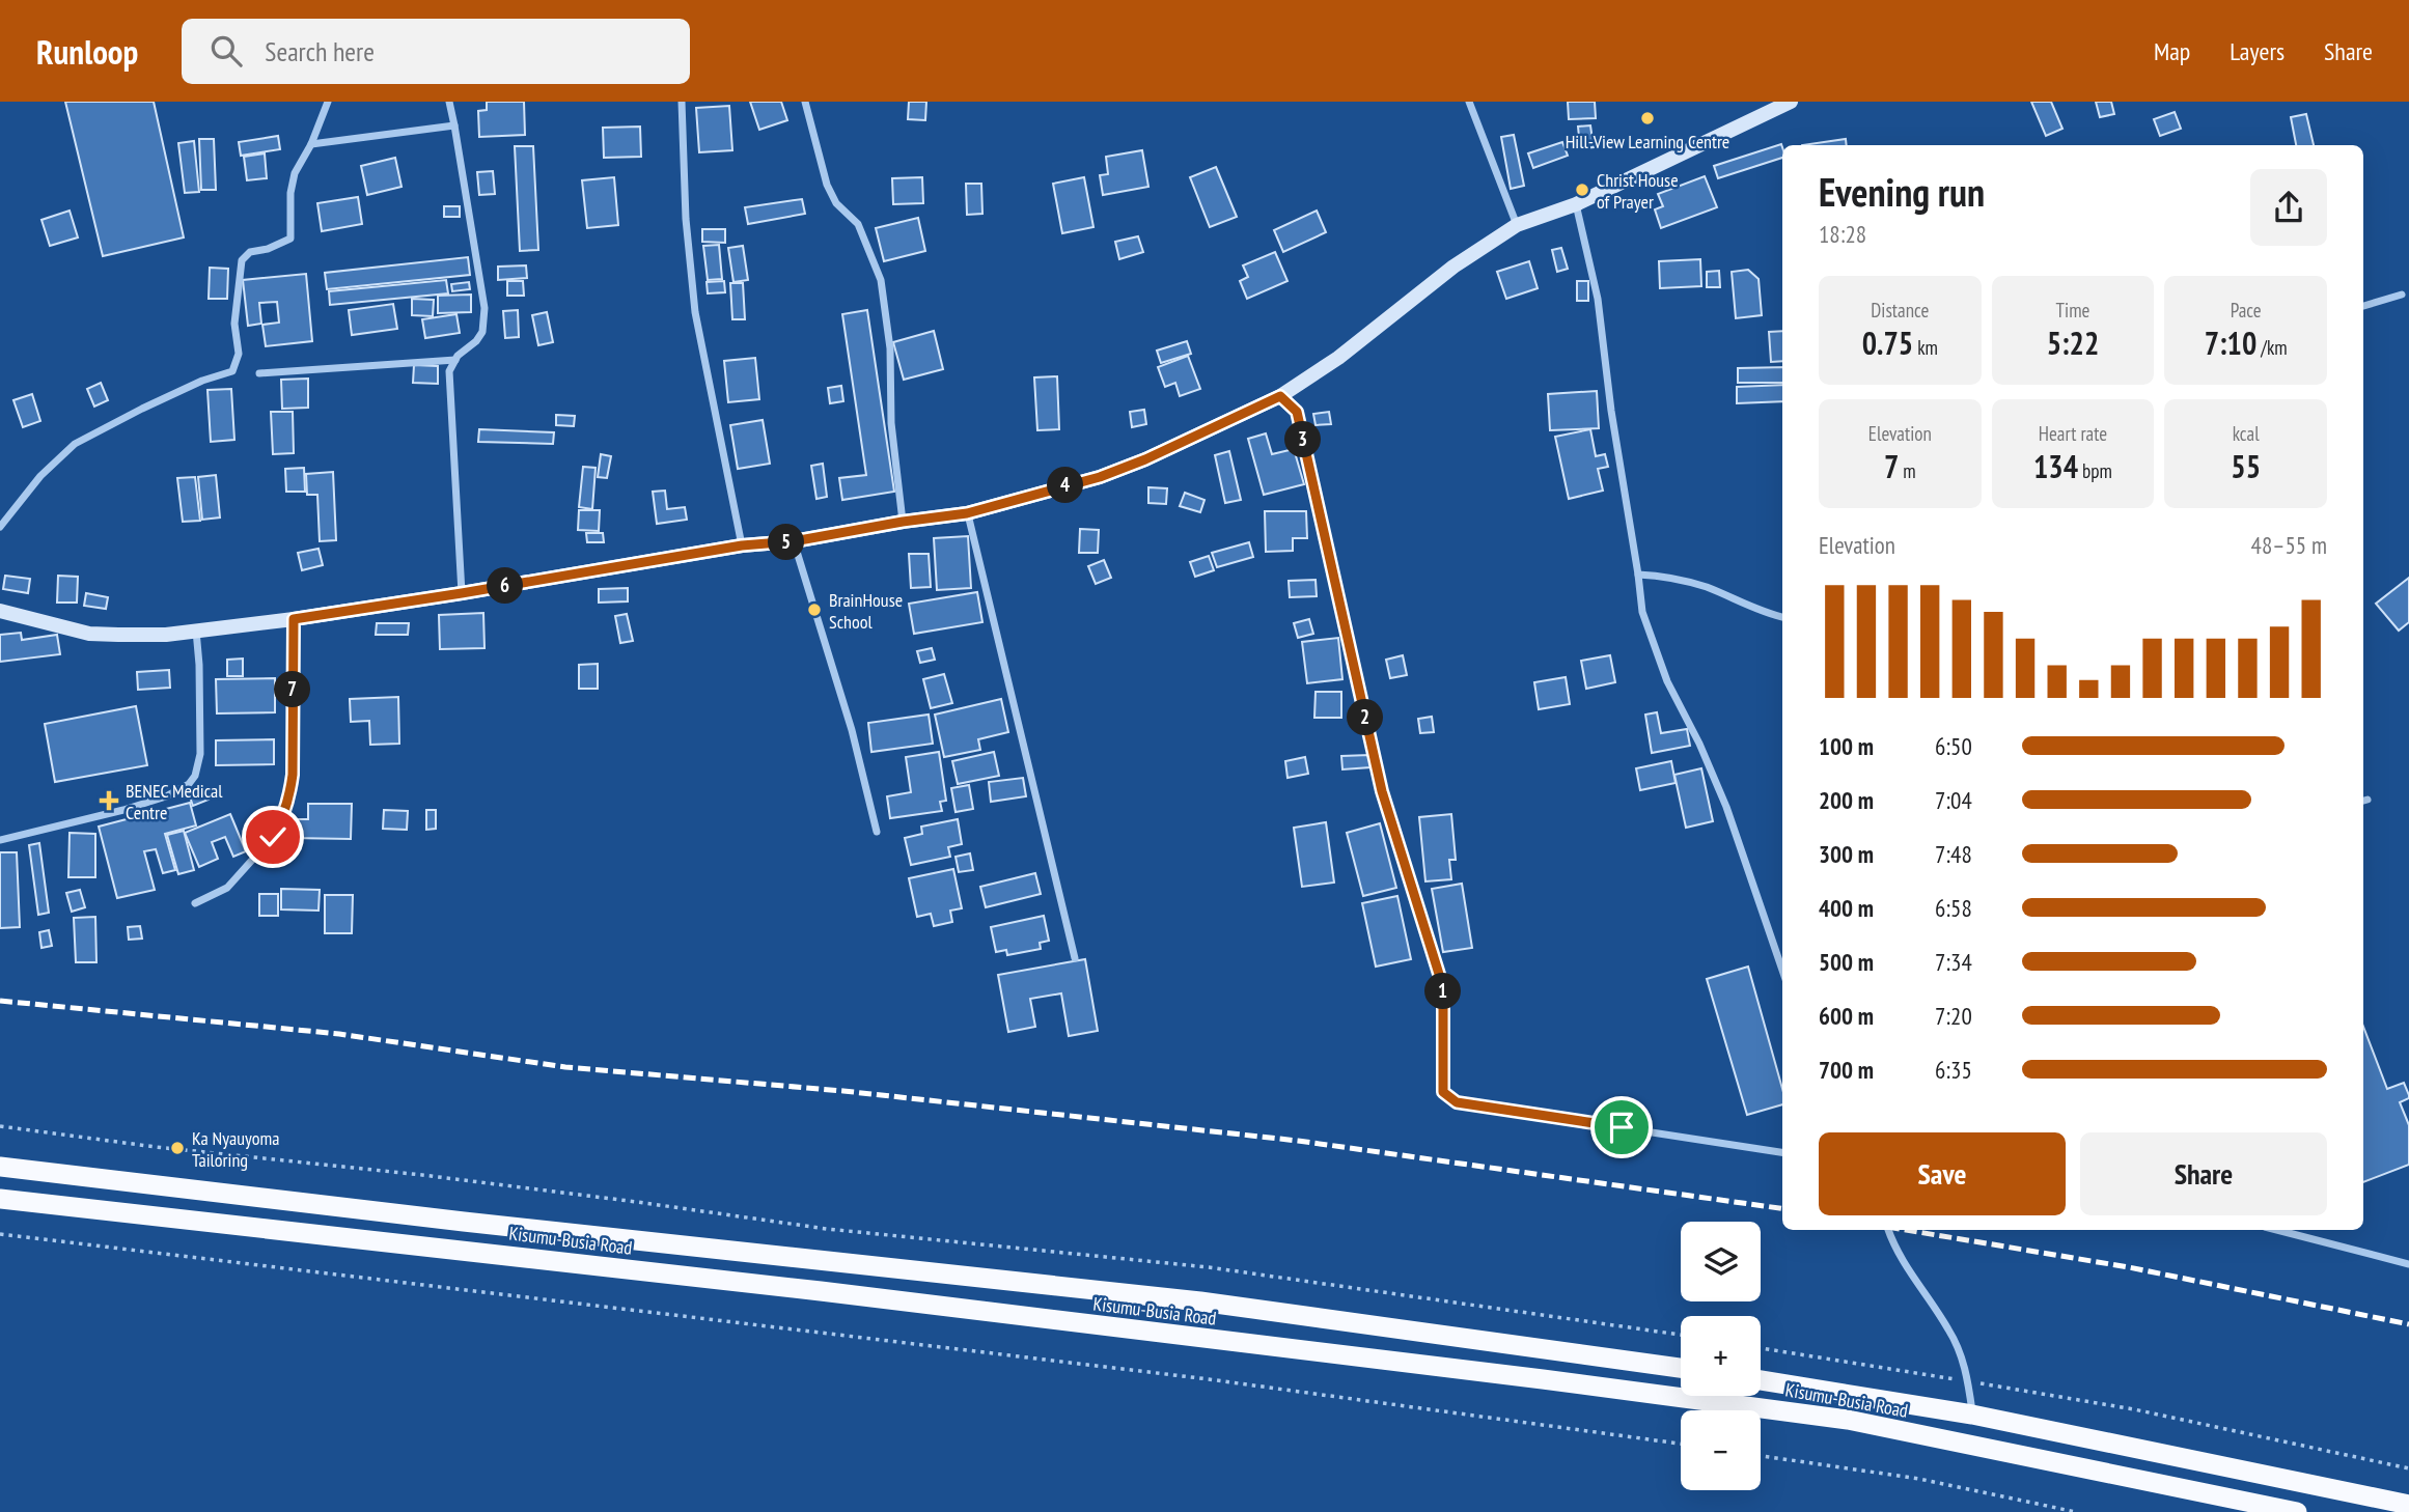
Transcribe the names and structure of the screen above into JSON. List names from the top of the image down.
{
  "streets": {
    "highway": ["Kisumu-Busia Road"]
  },
  "places": {
    "other": [
      "Hill-View Learning Centre",
      "Christ House of Prayer",
      "BrainHouse School",
      "Ka Nyauyoma Tailoring"
    ],
    "health": ["BENEC Medical Centre"]
  },
  "page": {
    "header": "Runloop",
    "search": "Search here",
    "nav": ["Map", "Layers", "Share"],
    "heading": ["Evening run", "18:28"],
    "stats": [
      ["Distance", "0.75 km"],
      ["Time", "5:22"],
      ["Pace", "7:10 /km"],
      ["Elevation", "7 m"],
      ["Heart rate", "134 bpm"],
      ["kcal", "55"]
    ],
    "pins": [
      "3",
      "4",
      "5",
      "6",
      "7",
      "2",
      "1"
    ],
    "chart": ["Elevation", "48–55 m"],
    "list": [
      {
        "name": "100 m",
        "note": "6:50"
      },
      {
        "name": "200 m",
        "note": "7:04"
      },
      {
        "name": "300 m",
        "note": "7:48"
      },
      {
        "name": "400 m",
        "note": "6:58"
      },
      {
        "name": "500 m",
        "note": "7:34"
      },
      {
        "name": "600 m",
        "note": "7:20"
      },
      {
        "name": "700 m",
        "note": "6:35"
      }
    ],
    "buttons": ["Save", "Share"],
    "map_buttons": ["+", "−"]
  }
}
